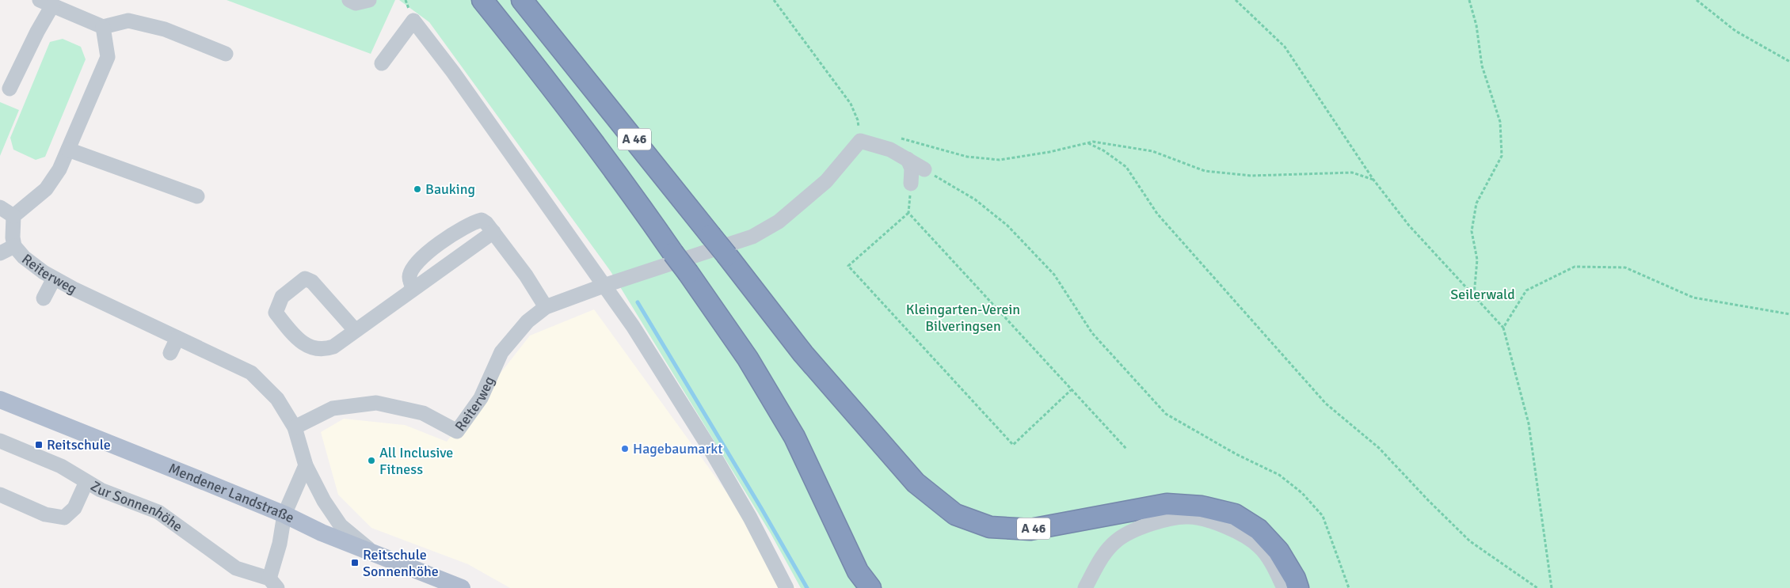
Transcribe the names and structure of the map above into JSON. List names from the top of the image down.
{
  "streets": {
    "highway": ["A 46"],
    "main road": ["Mendener Landstraße"],
    "street": ["Reiterweg", "Zur Sonnenhöhe"]
  },
  "crossings": [
    ["Reiterweg", "Mendener Landstraße"],
    ["Mendener Landstraße", "Zur Sonnenhöhe"]
  ],
  "parks": ["Seilerwald", "Kleingarten-Verein Bilveringsen"],
  "places": {
    "other": ["Bauking", "Hagebaumarkt", "All Inclusive Fitness"],
    "transit": ["Reitschule", "Reitschule Sonnenhöhe"]
  }
}
